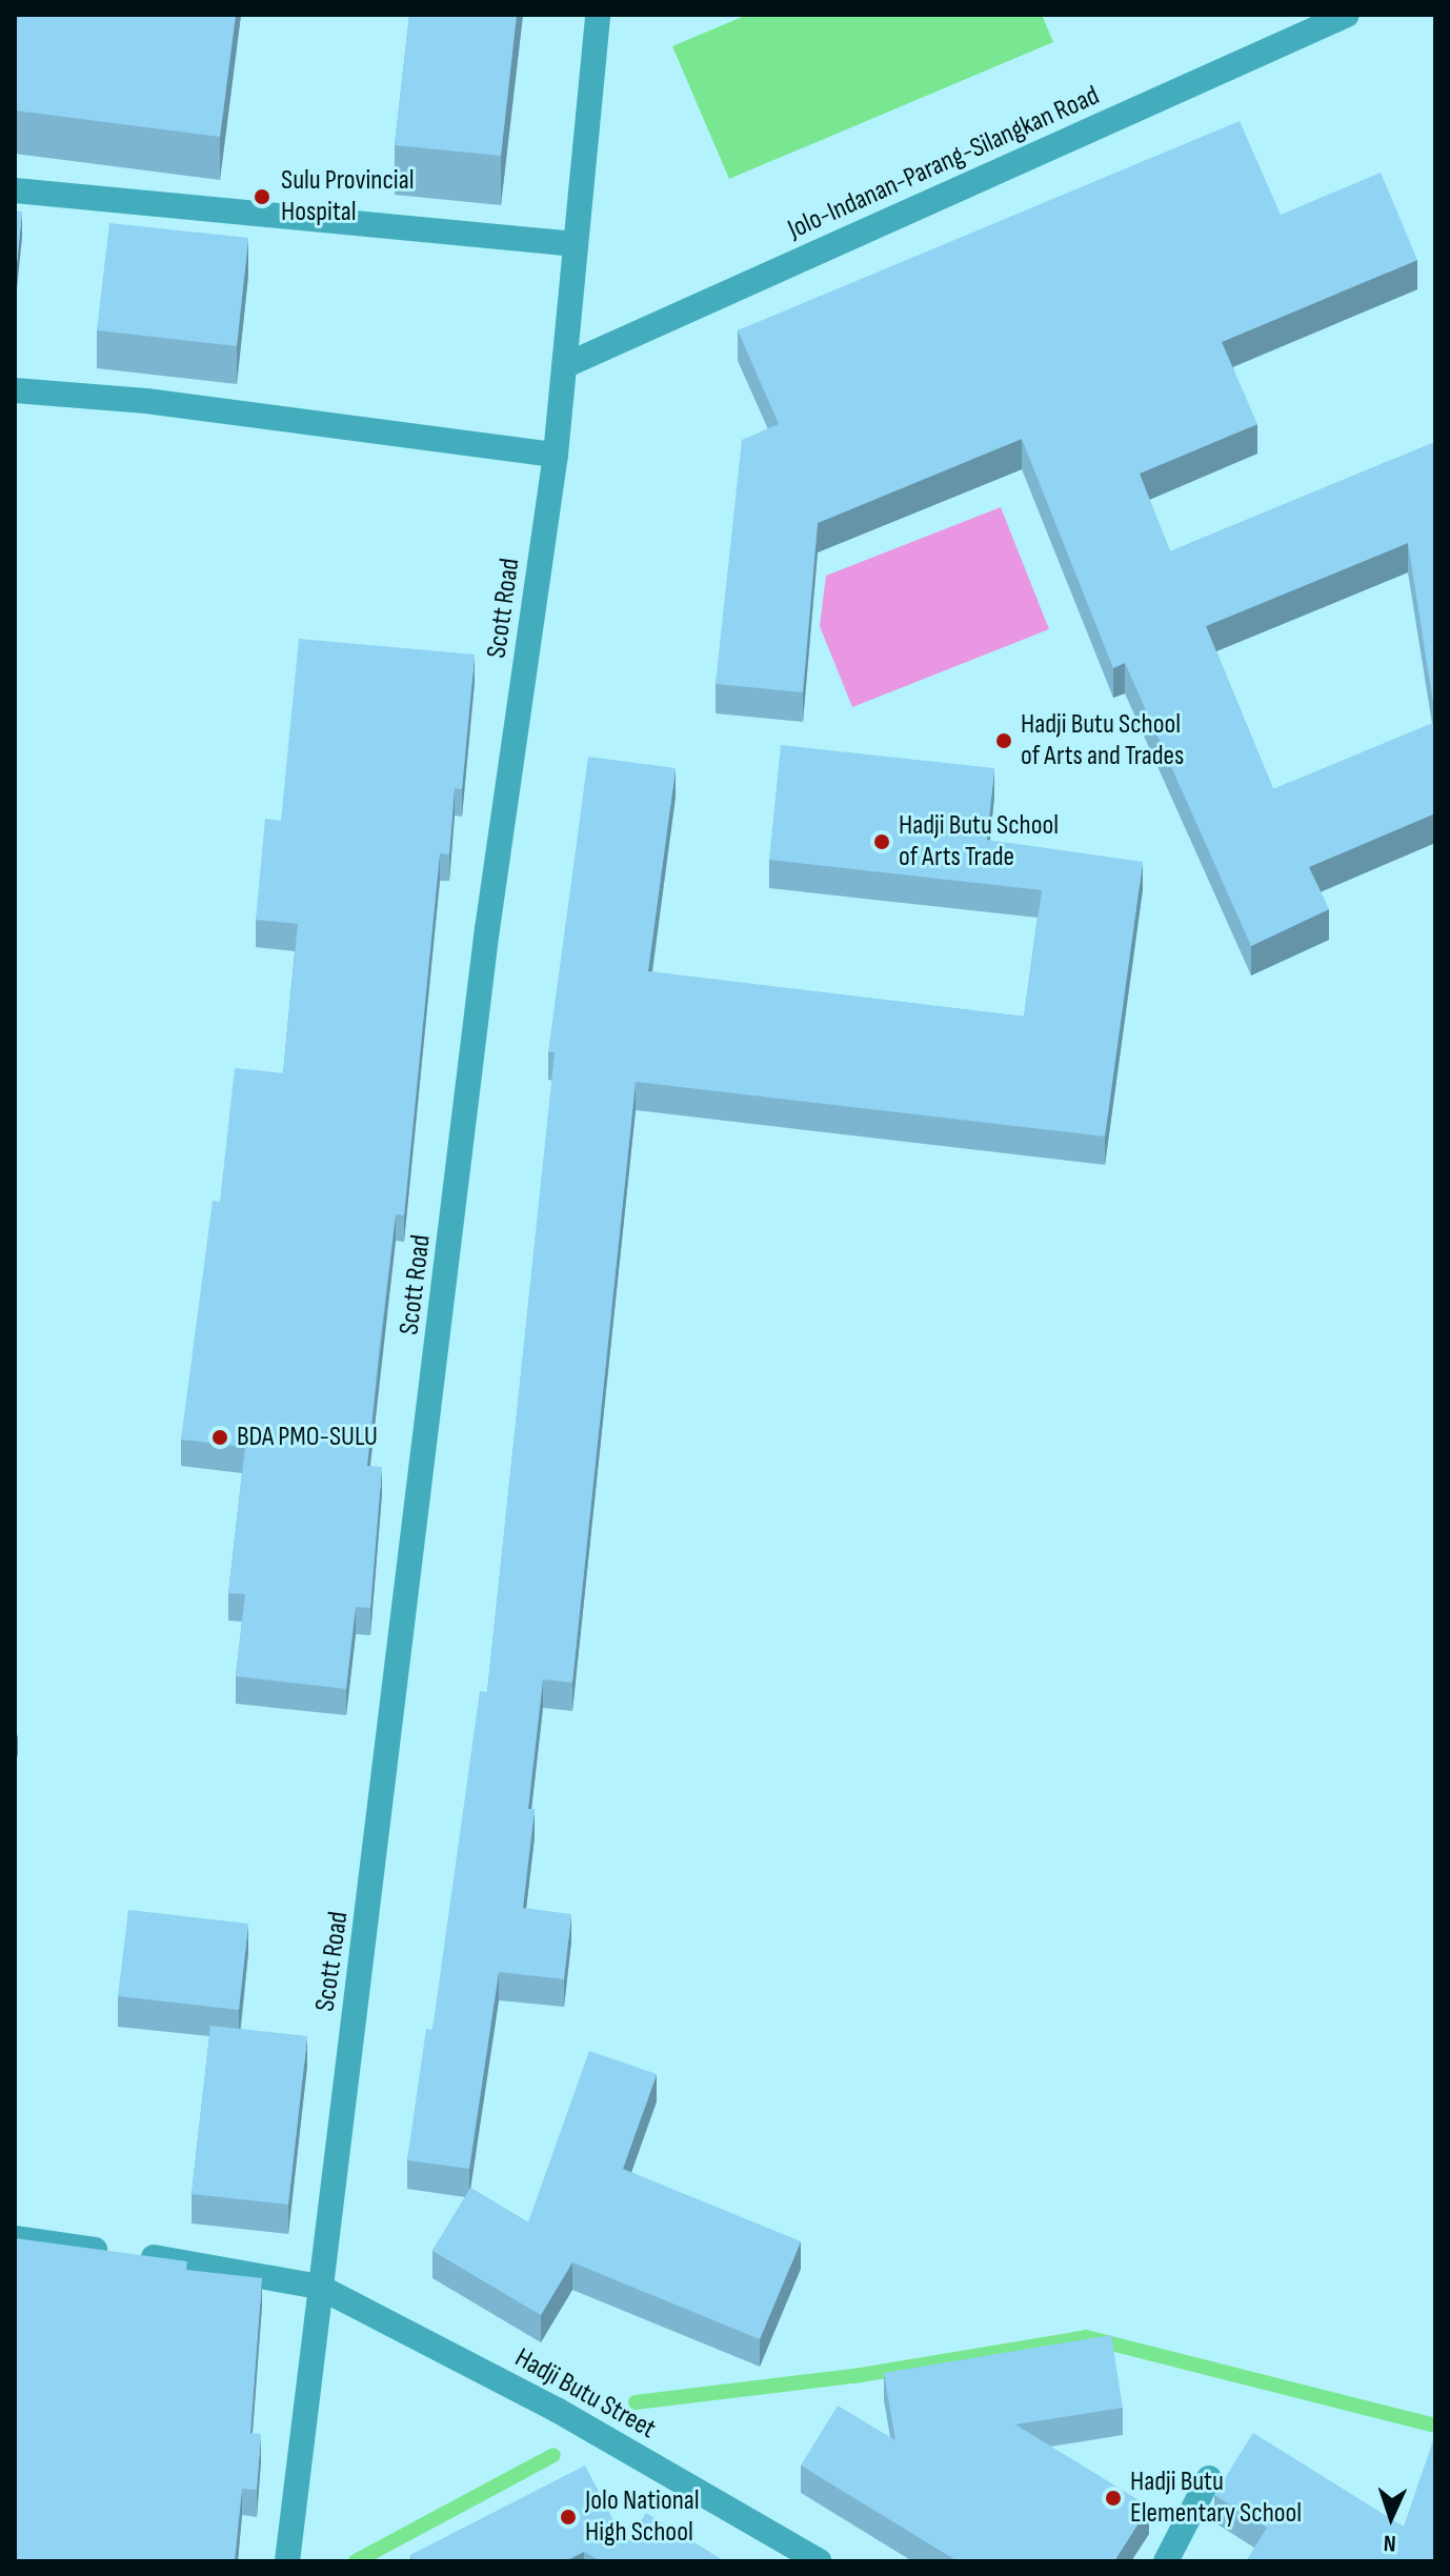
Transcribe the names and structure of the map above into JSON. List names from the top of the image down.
{
  "streets": {
    "street": ["Jolo-Indanan-Parang-Silangkan Road", "Scott Road", "Hadji Butu Street"]
  },
  "crossings": [
    ["Jolo-Indanan-Parang-Silangkan Road", "Scott Road"],
    ["Scott Road", "Hadji Butu Street"]
  ],
  "places": [
    "Sulu Provincial Hospital",
    "Hadji Butu School of Arts and Trades",
    "Hadji Butu School of Arts Trade",
    "BDA PMO-SULU",
    "Hadji Butu Elementary School",
    "Jolo National High School"
  ],
  "north": "bottom"
}
